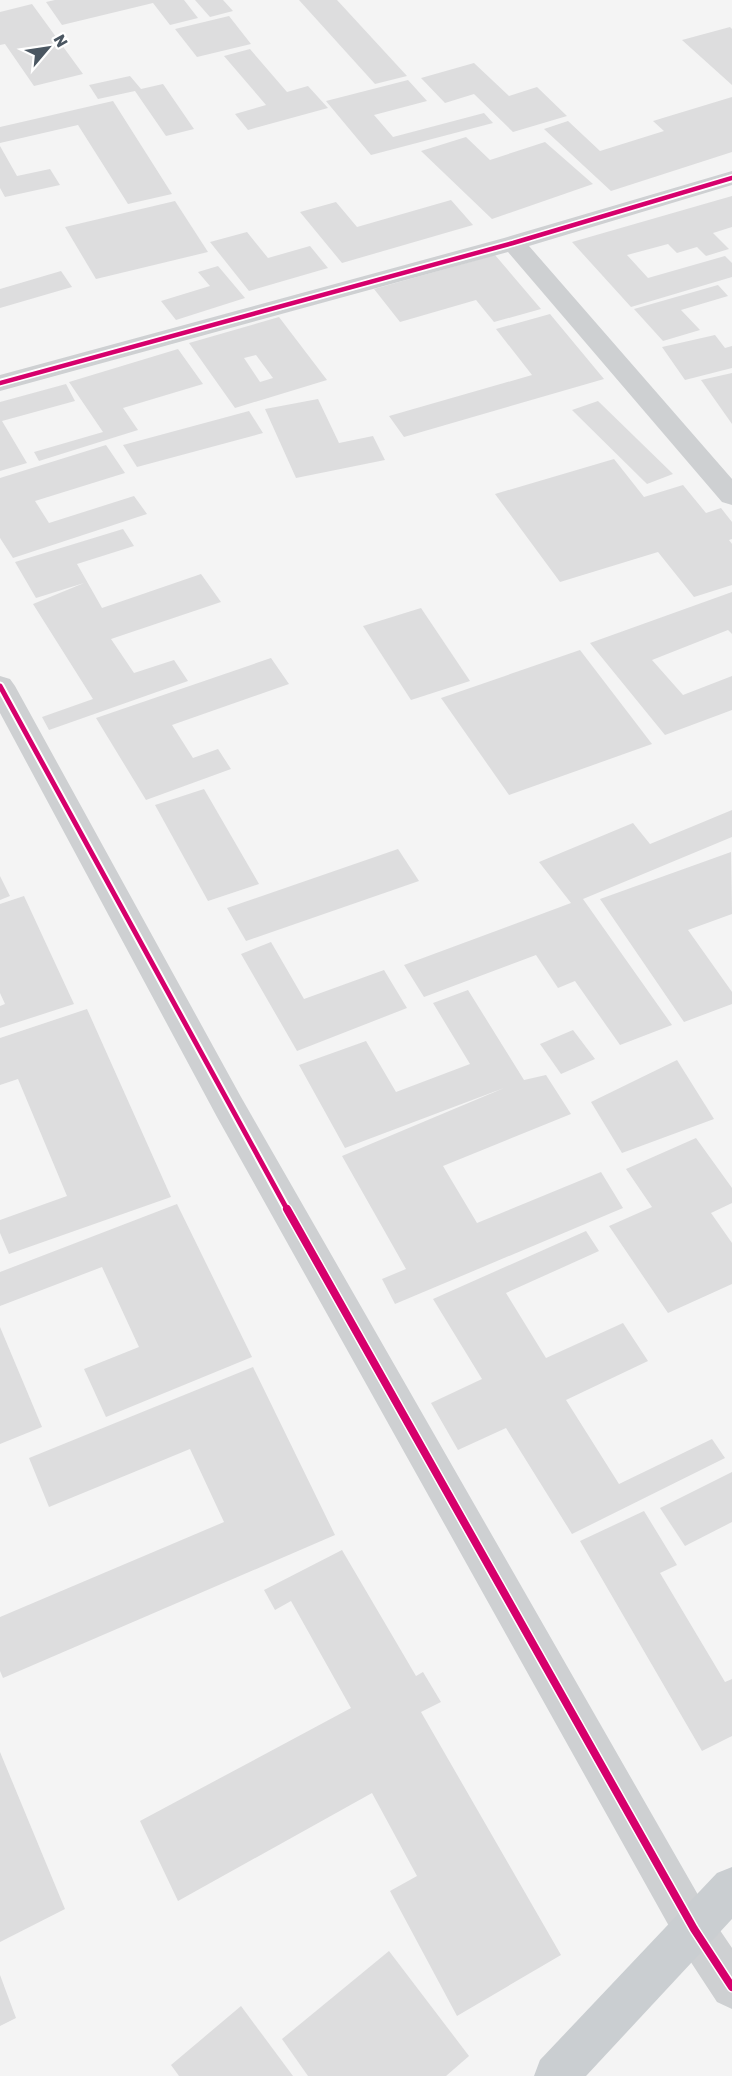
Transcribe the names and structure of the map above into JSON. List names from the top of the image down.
{
  "north": "top right"
}
